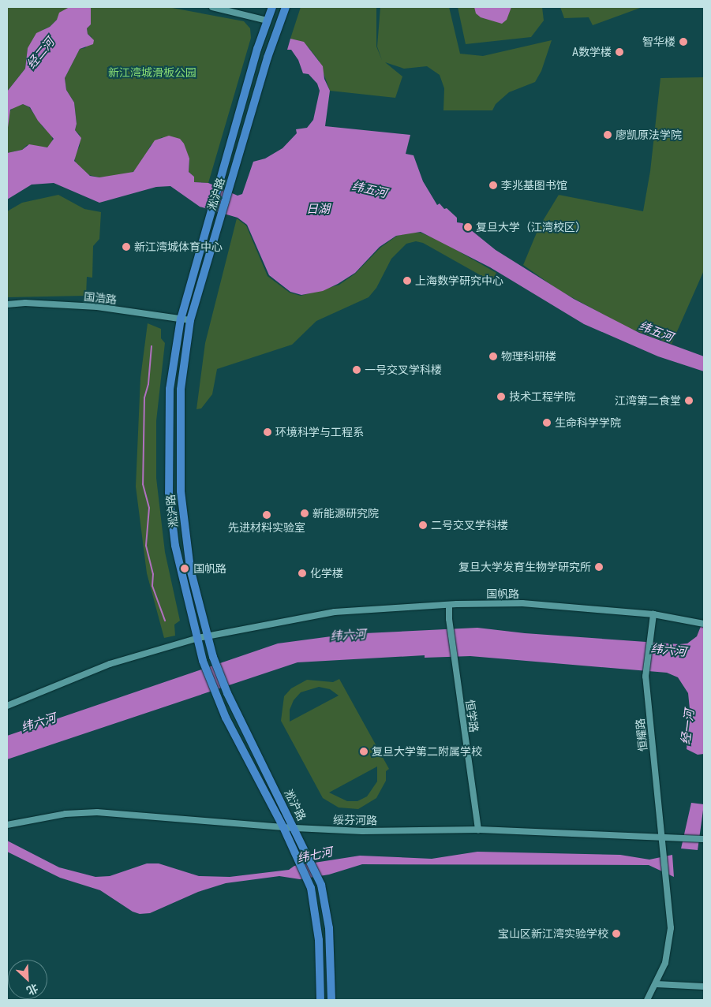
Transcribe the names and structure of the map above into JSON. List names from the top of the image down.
{
  "streets": {
    "main road": ["淞沪路"],
    "street": [
      "国浩路",
      "国帆路",
      "恒学路",
      "恒耀路",
      "绥芬河路"
    ]
  },
  "crossings": [
    ["淞沪路", "国浩路"],
    ["淞沪路", "国帆路"],
    ["淞沪路", "绥芬河路"],
    ["国帆路", "恒学路"],
    ["国帆路", "恒耀路"],
    ["恒学路", "绥芬河路"],
    ["恒耀路", "绥芬河路"]
  ],
  "water": [
    "经二河",
    "纬五河",
    "日湖",
    "纬六河",
    "经一河",
    "纬七河"
  ],
  "parks": ["新江湾城滑板公园"],
  "places": [
    "智华楼",
    "A数学楼",
    "廖凯原法学院",
    "李兆基图书馆",
    "复旦大学（江湾校区）",
    "新江湾城体育中心",
    "上海数学研究中心",
    "物理科研楼",
    "一号交叉学科楼",
    "技术工程学院",
    "江湾第二食堂",
    "生命科学学院",
    "环境科学与工程系",
    "新能源研究院",
    "先进材料实验室",
    "二号交叉学科楼",
    "复旦大学发育生物学研究所",
    "国帆路",
    "化学楼",
    "复旦大学第二附属学校",
    "宝山区新江湾实验学校"
  ],
  "north": "bottom right"
}
